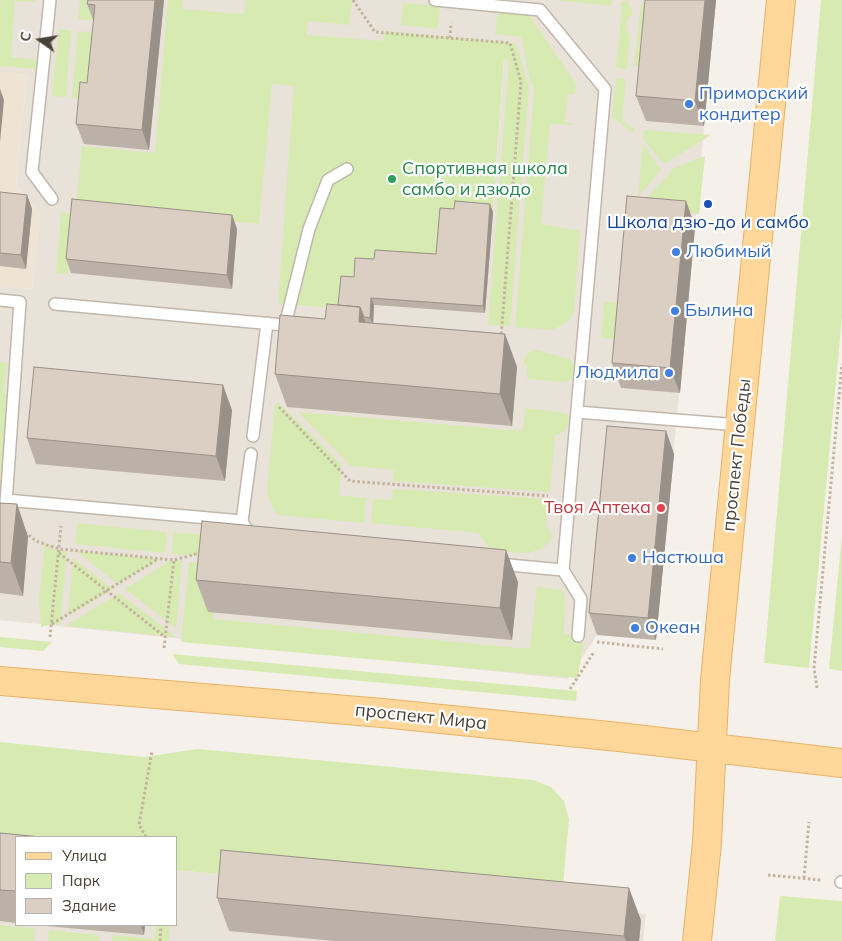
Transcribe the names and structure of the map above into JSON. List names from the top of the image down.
{
  "streets": {
    "main road": ["проспект Победы", "проспект Мира"]
  },
  "crossings": [
    ["проспект Победы", "проспект Мира"]
  ],
  "places": [
    "Приморский кондитер",
    "Спортивная школа самбо и дзюдо",
    "Школа дзю-до и самбо",
    "Любимый",
    "Былина",
    "Людмила",
    "Твоя Аптека",
    "Настюша",
    "Океан"
  ],
  "legend": ["Улица", "Парк", "Здание"],
  "north": "left"
}
